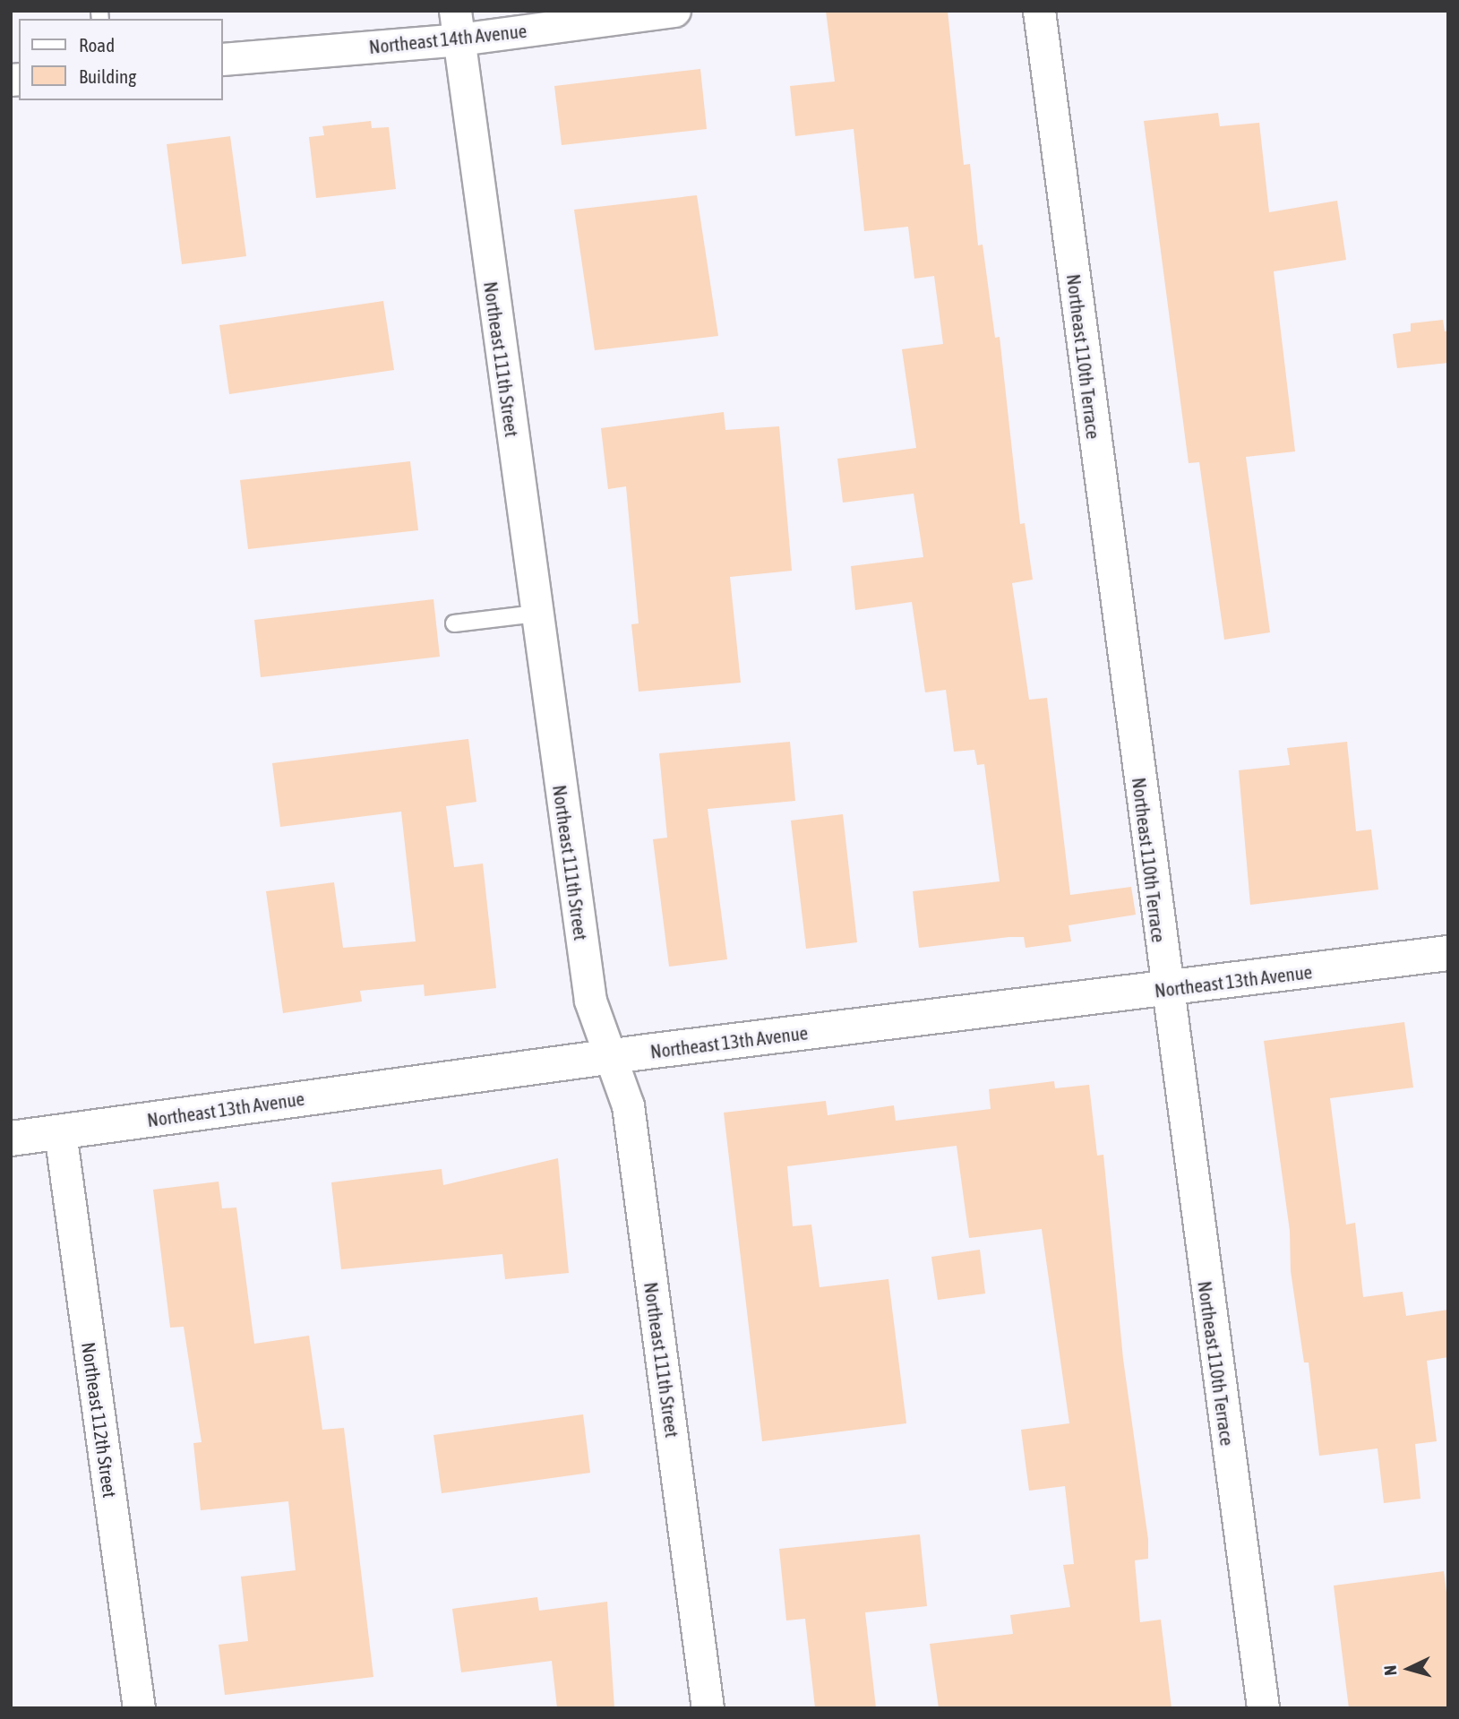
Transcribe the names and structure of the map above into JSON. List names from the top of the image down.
{
  "streets": {
    "street": [
      "Northeast 14th Avenue",
      "Northeast 110th Terrace",
      "Northeast 111th Street",
      "Northeast 13th Avenue",
      "Northeast 112th Street"
    ]
  },
  "crossings": [
    ["Northeast 14th Avenue", "Northeast 111th Street"],
    ["Northeast 110th Terrace", "Northeast 13th Avenue"],
    ["Northeast 111th Street", "Northeast 13th Avenue"],
    ["Northeast 13th Avenue", "Northeast 112th Street"]
  ],
  "legend": ["Road", "Building"],
  "north": "left"
}
